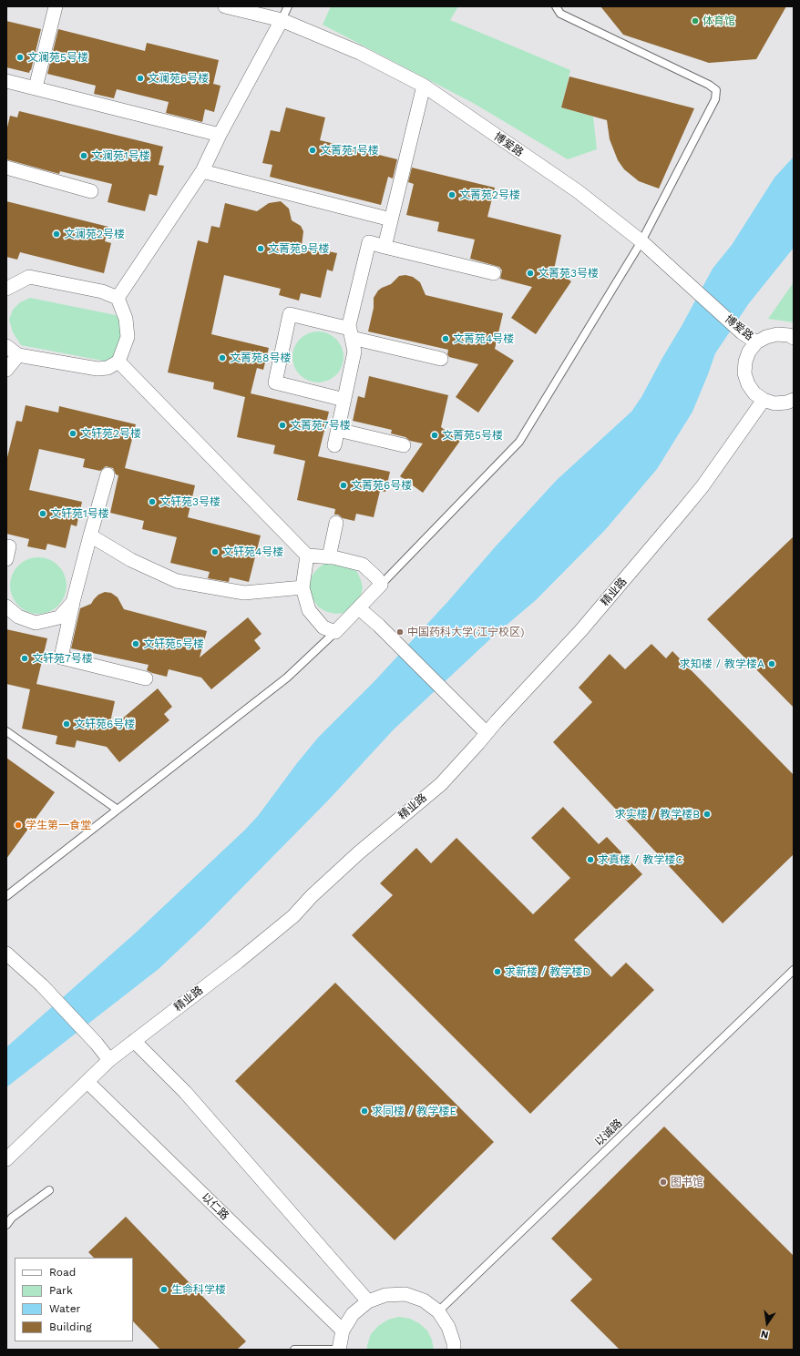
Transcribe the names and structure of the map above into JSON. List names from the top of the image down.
{
  "streets": {
    "street": ["博爱路", "精业路", "以仁路"],
    "lane": ["以诚路"]
  },
  "crossings": [
    ["精业路", "以仁路"]
  ],
  "places": [
    "体育馆",
    "文澜苑5号楼",
    "文澜苑6号楼",
    "文菁苑1号楼",
    "文澜苑1号楼",
    "文菁苑2号楼",
    "文澜苑2号楼",
    "文菁苑9号楼",
    "文菁苑3号楼",
    "文菁苑4号楼",
    "文菁苑8号楼",
    "文菁苑7号楼",
    "文轩苑2号楼",
    "文菁苑5号楼",
    "文菁苑6号楼",
    "文轩苑3号楼",
    "文轩苑1号楼",
    "文轩苑4号楼",
    "中国药科大学(江宁校区)",
    "文轩苑5号楼",
    "文轩苑7号楼",
    "求知楼 / 教学楼A",
    "文轩苑6号楼",
    "求实楼 / 教学楼B",
    "学生第一食堂",
    "求真楼 / 教学楼C",
    "求新楼 / 教学楼D",
    "求同楼 / 教学楼E",
    "图书馆",
    "生命科学楼"
  ],
  "legend": [
    "Road",
    "Park",
    "Water",
    "Building"
  ],
  "north": "bottom"
}
